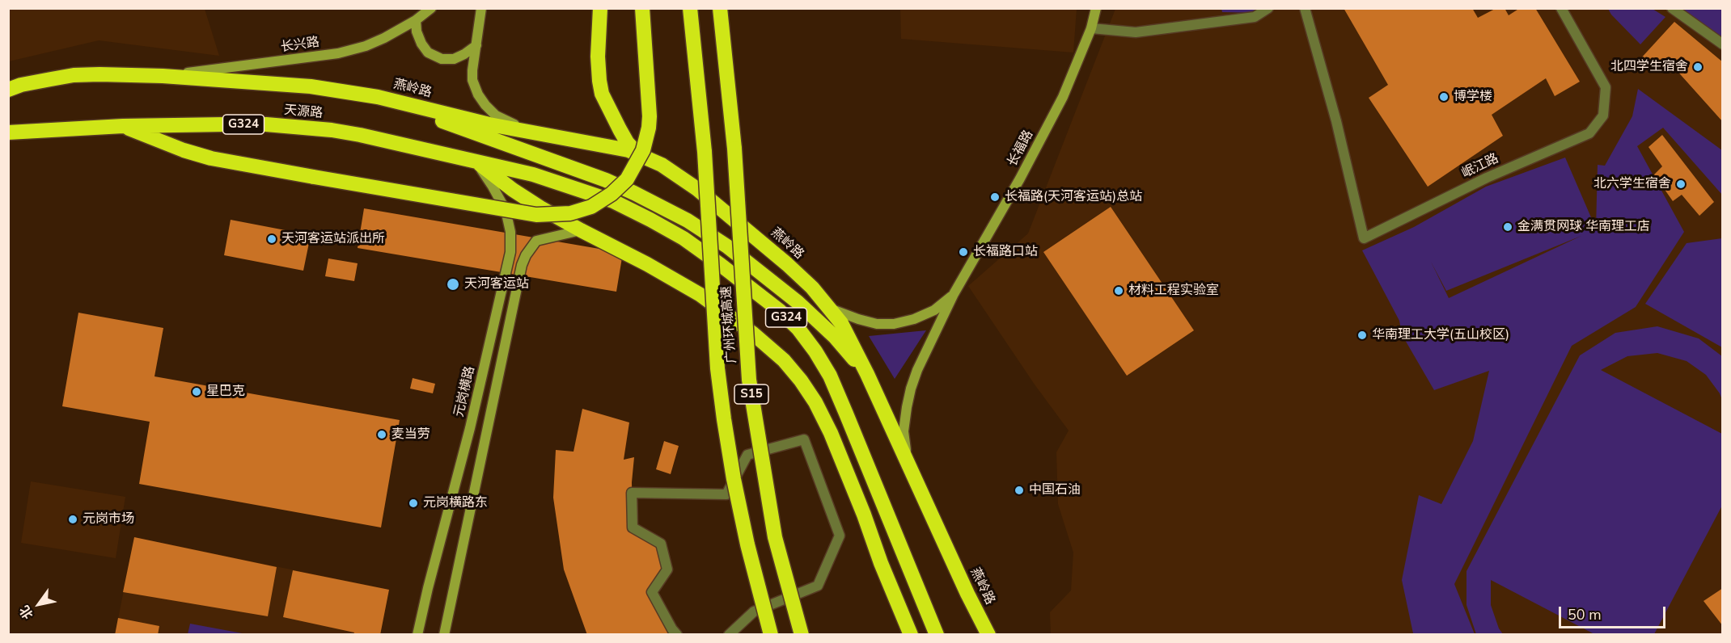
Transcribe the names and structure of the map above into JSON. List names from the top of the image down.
{
  "streets": {
    "highway": [
      "燕岭路",
      "天源路",
      "G324",
      "广州环城高速",
      "S15"
    ],
    "street": [
      "长兴路",
      "长福路",
      "岷江路",
      "元岗横路"
    ]
  },
  "crossings": [
    ["长兴路", "天源路"],
    ["燕岭路", "天源路"],
    ["燕岭路", "长福路"],
    ["天源路", "G324"],
    ["天源路", "元岗横路"],
    ["G324", "元岗横路"]
  ],
  "places": [
    "北四学生宿舍",
    "博学楼",
    "北六学生宿舍",
    "长福路(天河客运站)总站",
    "金满贯网球 华南理工店",
    "天河客运站派出所",
    "长福路口站",
    "天河客运站",
    "材料工程实验室",
    "华南理工大学(五山校区)",
    "星巴克",
    "麦当劳",
    "中国石油",
    "元岗横路东",
    "元岗市场"
  ],
  "scale_bar": "50 m",
  "north": "bottom left"
}
